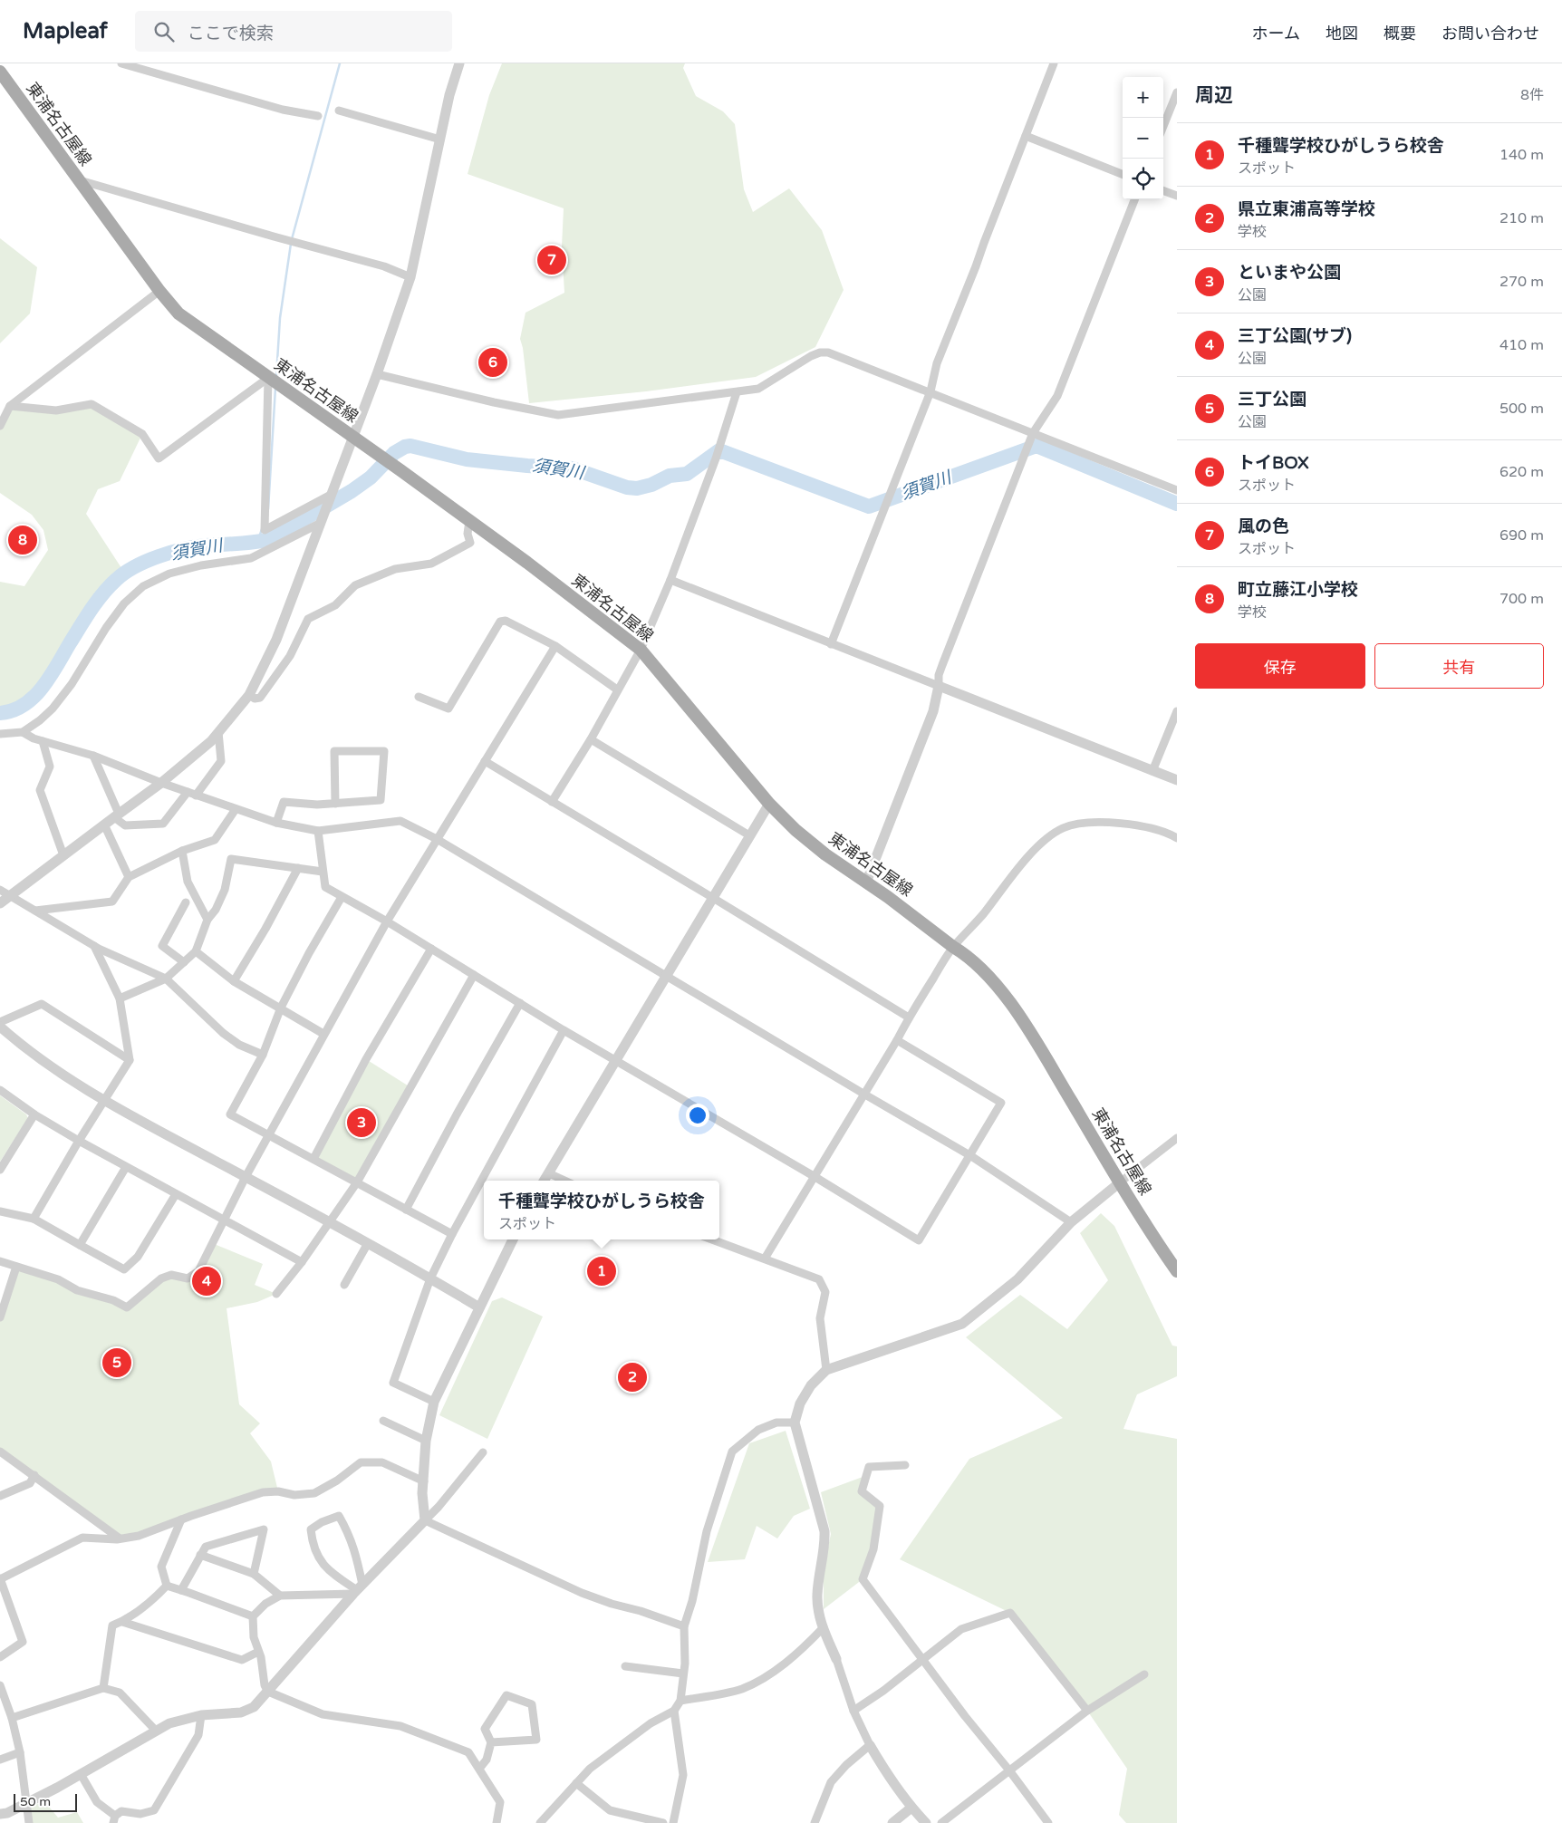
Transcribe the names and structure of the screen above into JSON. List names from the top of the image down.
{
  "streets": {
    "main road": ["東浦名古屋線"]
  },
  "water": ["須賀川"],
  "scale_bar": "50 m",
  "page": {
    "header": "Mapleaf",
    "search": "ここで検索",
    "nav": [
      "ホーム",
      "地図",
      "概要",
      "お問い合わせ"
    ],
    "heading": ["周辺", "8件"],
    "map_buttons": ["+", "−"],
    "list": [
      {
        "mark": "1",
        "name": "千種聾学校ひがしうら校舎",
        "note": "スポット",
        "value": "140 m"
      },
      {
        "mark": "2",
        "name": "県立東浦高等学校",
        "note": "学校",
        "value": "210 m"
      },
      {
        "mark": "3",
        "name": "といまや公園",
        "note": "公園",
        "value": "270 m"
      },
      {
        "mark": "4",
        "name": "三丁公園(サブ)",
        "note": "公園",
        "value": "410 m"
      },
      {
        "mark": "5",
        "name": "三丁公園",
        "note": "公園",
        "value": "500 m"
      },
      {
        "mark": "6",
        "name": "トイBOX",
        "note": "スポット",
        "value": "620 m"
      },
      {
        "mark": "7",
        "name": "風の色",
        "note": "スポット",
        "value": "690 m"
      },
      {
        "mark": "8",
        "name": "町立藤江小学校",
        "note": "学校",
        "value": "700 m"
      }
    ],
    "pins": [
      "7",
      "6",
      "8",
      "3",
      "1",
      "4",
      "5",
      "2"
    ],
    "buttons": ["保存", "共有"],
    "popup": ["千種聾学校ひがしうら校舎", "スポット"],
    "scale": "50 m"
  }
}
